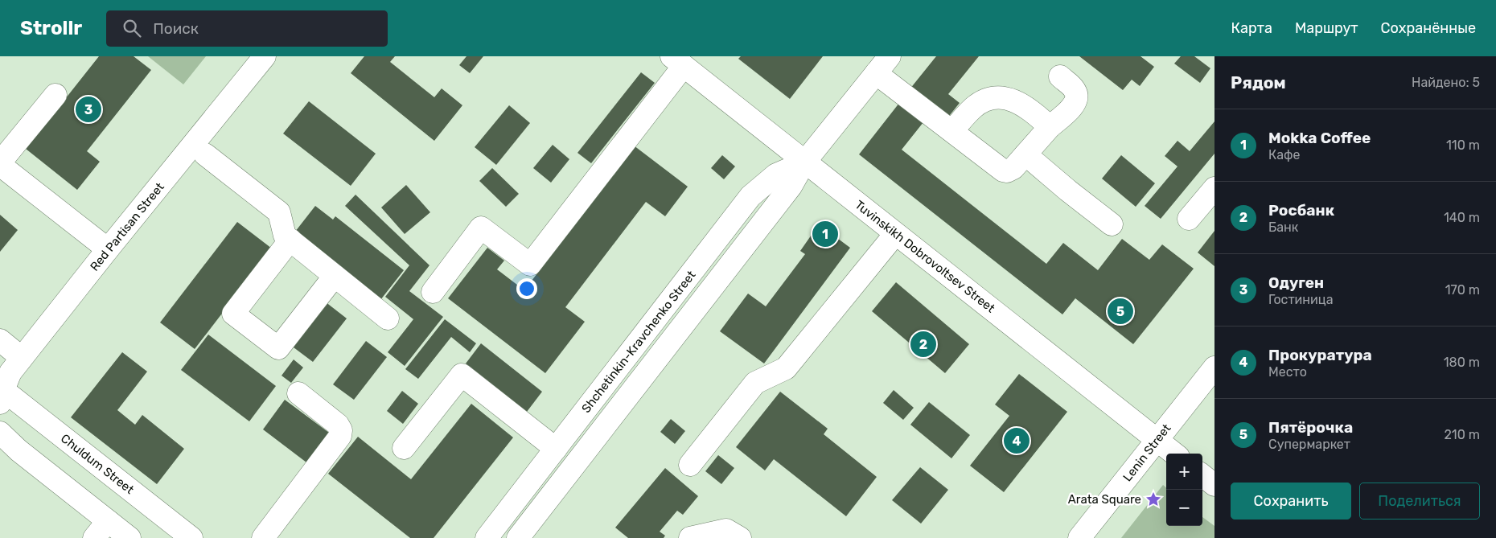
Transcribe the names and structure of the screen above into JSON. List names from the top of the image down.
{
  "streets": {
    "street": [
      "Red Partisan Street",
      "Tuvinskikh Dobrovoltsev Street",
      "Shchetinkin-Kravchenko Street",
      "Lenin Street",
      "Chuldum Street"
    ]
  },
  "crossings": [
    ["Red Partisan Street", "Chuldum Street"],
    ["Tuvinskikh Dobrovoltsev Street", "Shchetinkin-Kravchenko Street"],
    ["Tuvinskikh Dobrovoltsev Street", "Lenin Street"]
  ],
  "places": {
    "place": ["Arata Square"]
  },
  "page": {
    "header": "Strollr",
    "search": "Поиск",
    "nav": ["Карта", "Маршрут", "Сохранённые"],
    "heading": ["Рядом", "Найдено: 5"],
    "pins": [
      "3",
      "1",
      "5",
      "2",
      "4"
    ],
    "list": [
      {
        "mark": "1",
        "name": "Mokka Coffee",
        "note": "Кафе",
        "value": "110 m"
      },
      {
        "mark": "2",
        "name": "Росбанк",
        "note": "Банк",
        "value": "140 m"
      },
      {
        "mark": "3",
        "name": "Одуген",
        "note": "Гостиница",
        "value": "170 m"
      },
      {
        "mark": "4",
        "name": "Прокуратура",
        "note": "Место",
        "value": "180 m"
      },
      {
        "mark": "5",
        "name": "Пятёрочка",
        "note": "Супермаркет",
        "value": "210 m"
      }
    ],
    "map_buttons": ["+", "−"],
    "buttons": ["Сохранить", "Поделиться"]
  }
}
